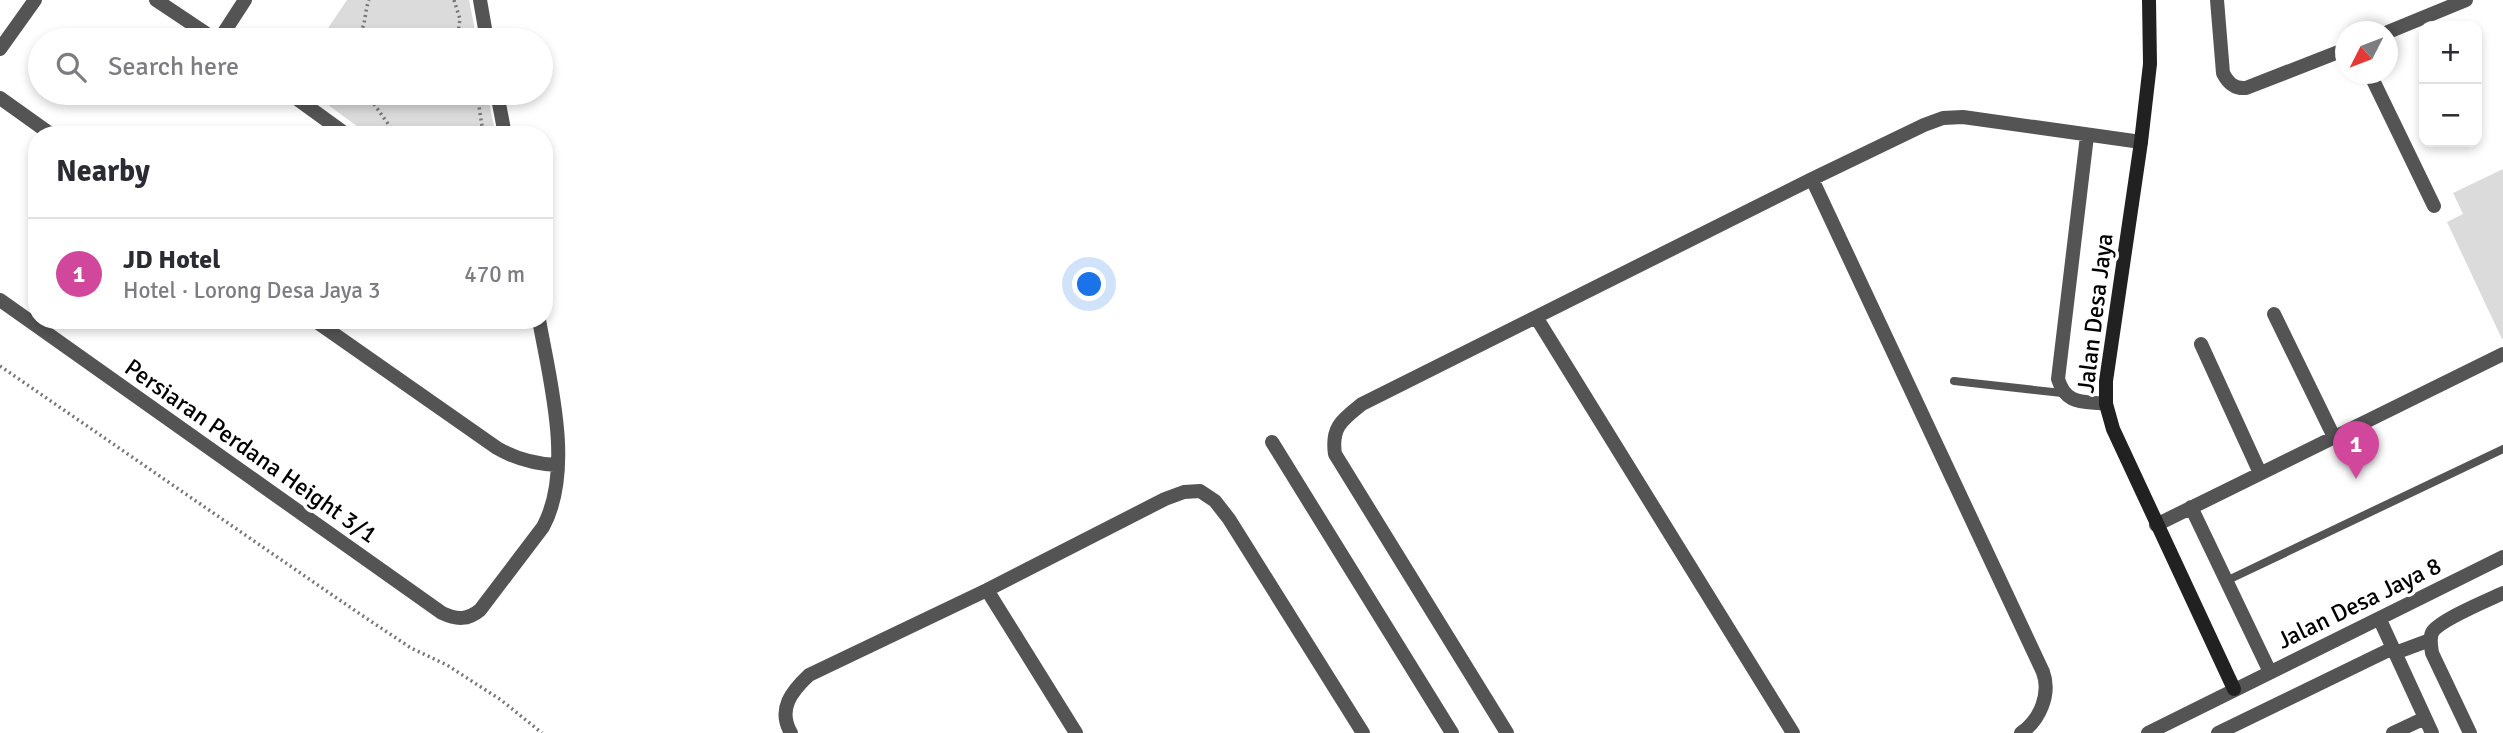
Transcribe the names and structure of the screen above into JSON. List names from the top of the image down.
{
  "streets": {
    "street": ["Jalan Desa Jaya", "Persiaran Perdana Height 3/1", "Jalan Desa Jaya 8"]
  },
  "crossings": [
    ["Jalan Desa Jaya", "Jalan Desa Jaya 8"]
  ],
  "north": "bottom left",
  "page": {
    "map_buttons": ["+", "−"],
    "search": "Search here",
    "heading": "Nearby",
    "list": [
      {
        "mark": "1",
        "name": "JD Hotel",
        "note": "Hotel · Lorong Desa Jaya 3",
        "value": "470 m"
      }
    ],
    "pins": "1"
  }
}
